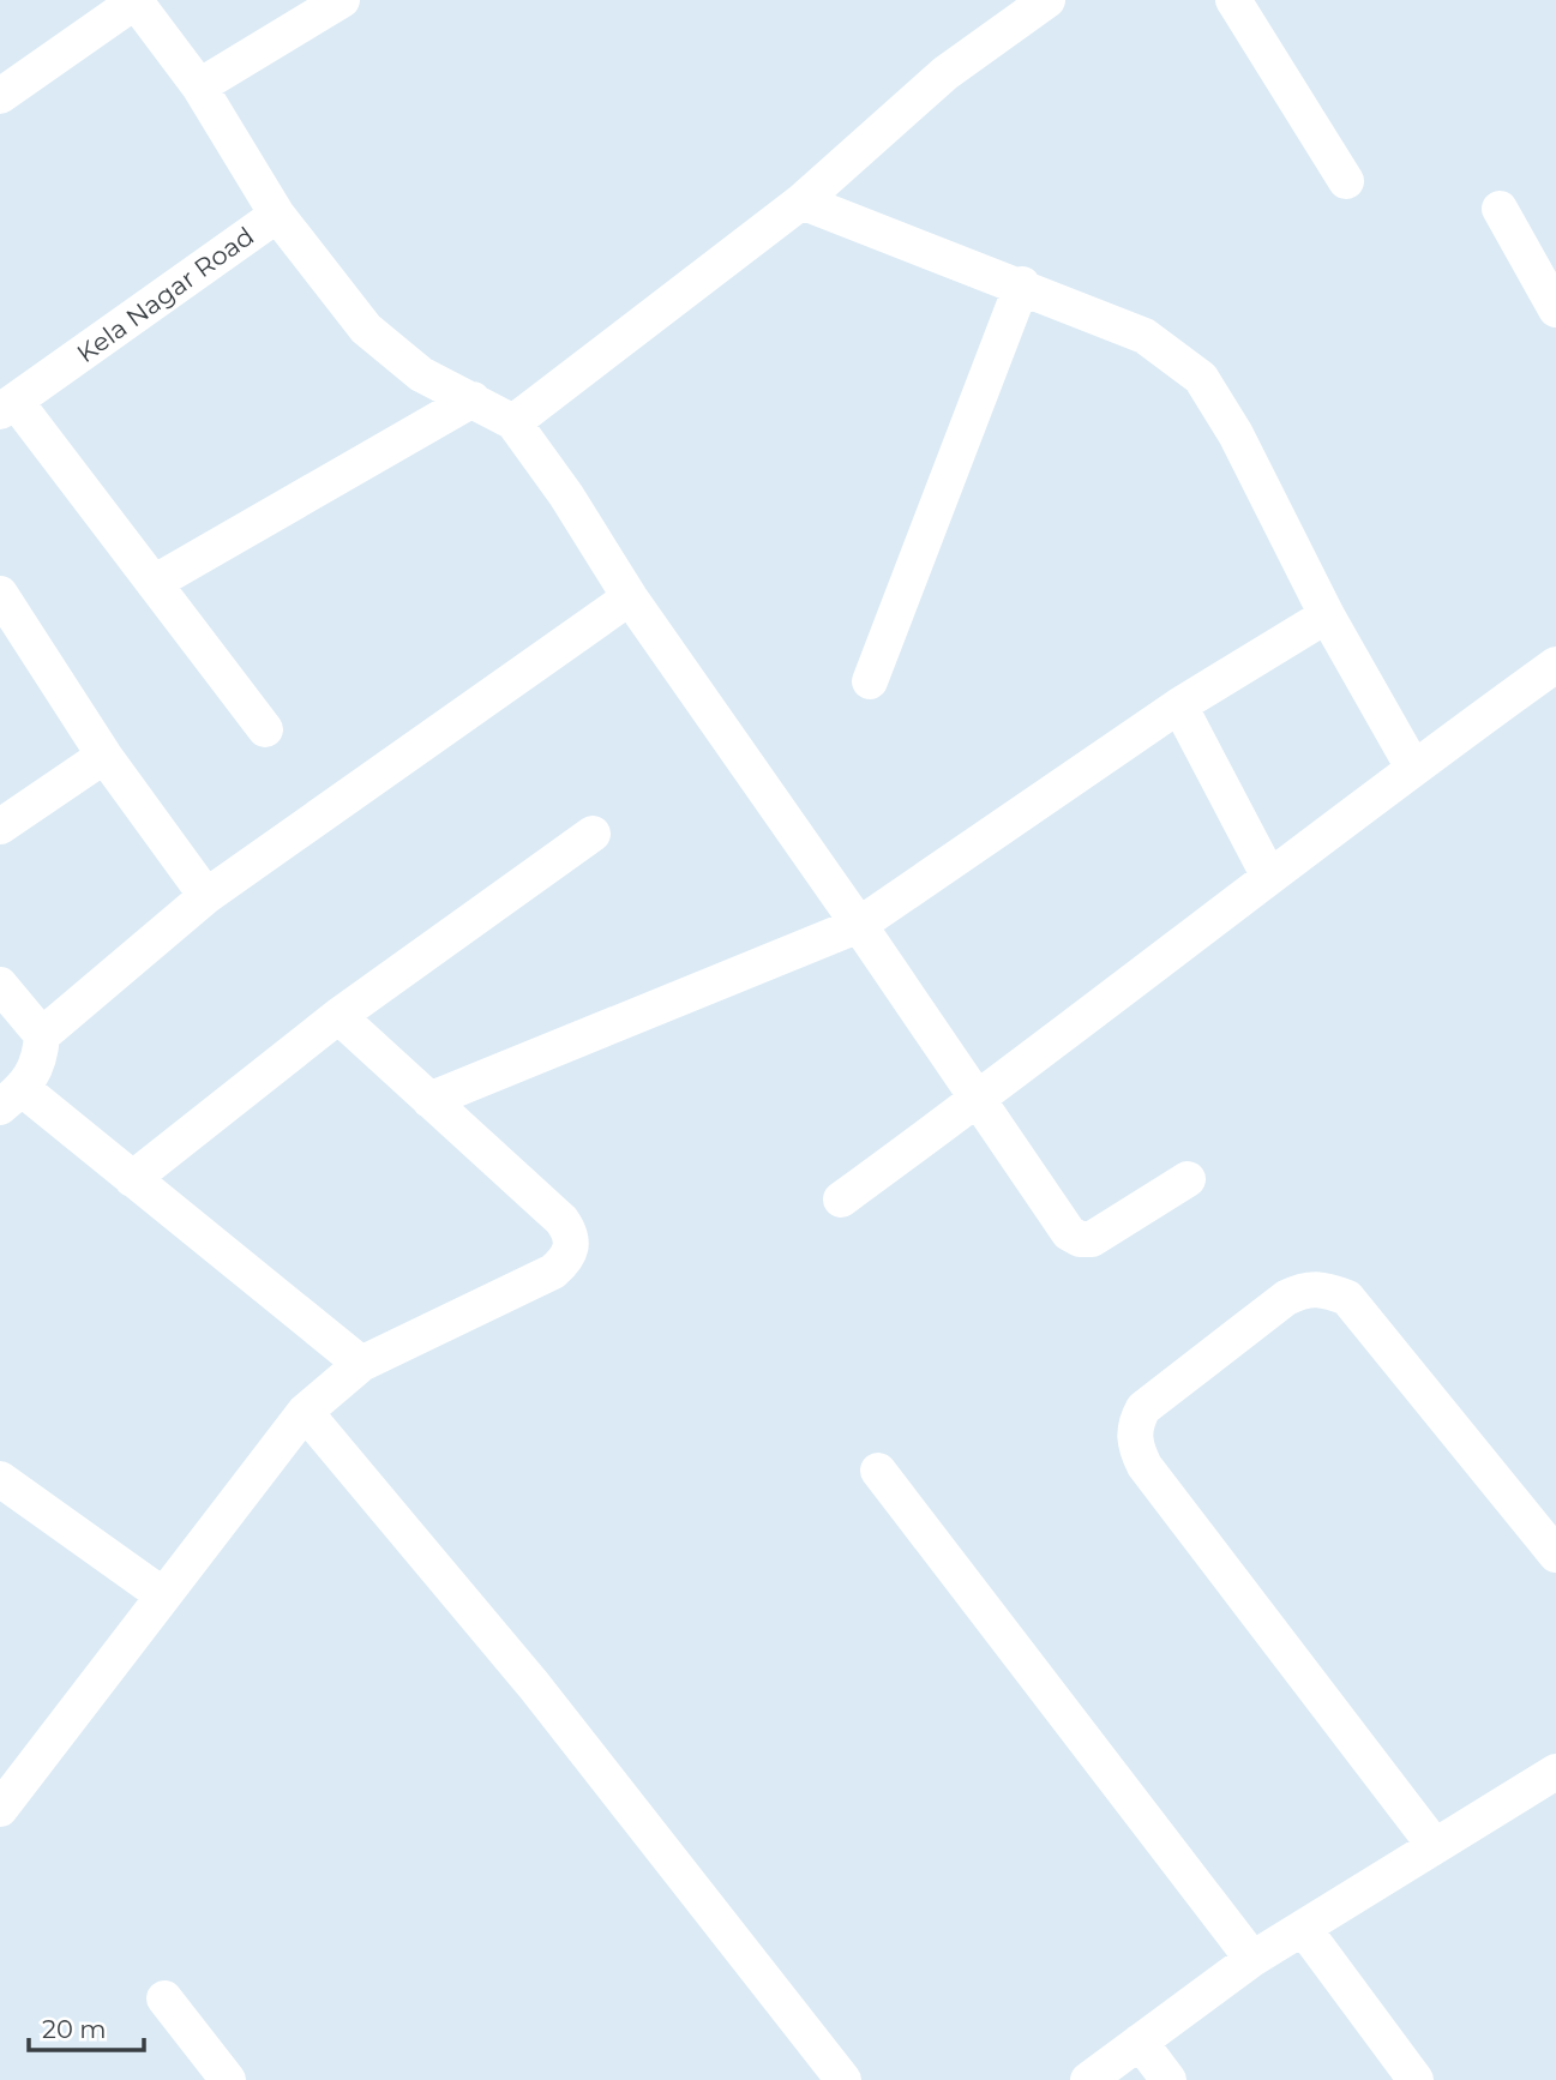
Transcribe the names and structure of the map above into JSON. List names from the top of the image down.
{
  "streets": {
    "street": ["Kela Nagar Road"]
  },
  "scale_bar": "20 m"
}
